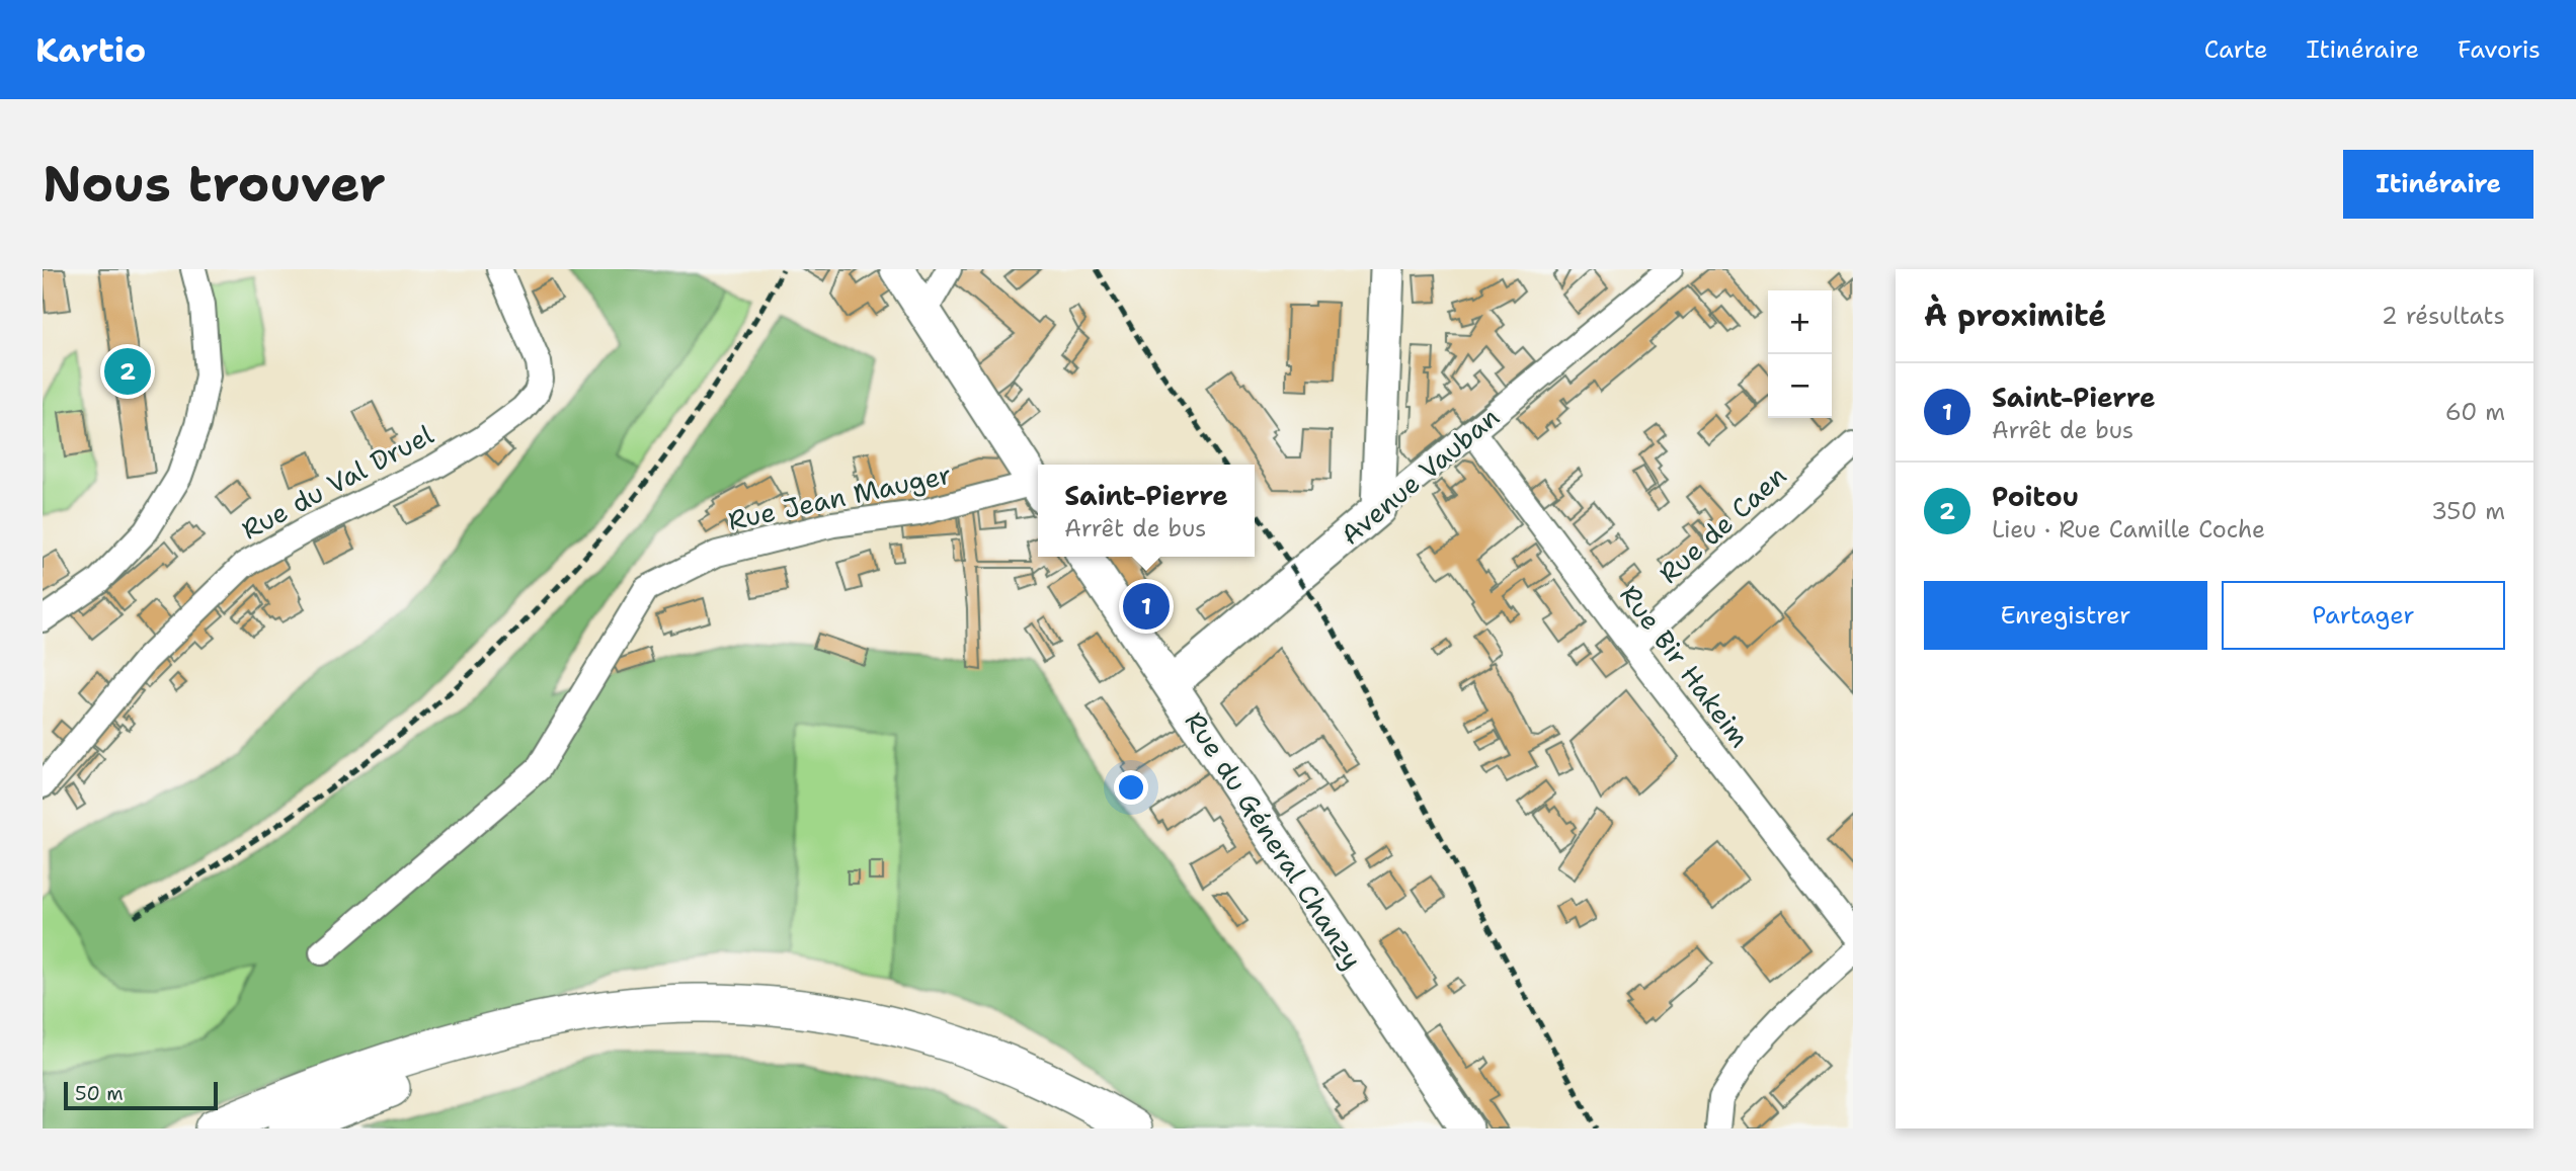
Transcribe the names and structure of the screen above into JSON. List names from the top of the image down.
{
  "streets": {
    "main road": ["Avenue Vauban", "Rue du Géneral Chanzy"],
    "street": [
      "Rue du Val Druel",
      "Rue Jean Mauger",
      "Rue de Caen",
      "Rue Bir Hakeim"
    ]
  },
  "crossings": [
    ["Avenue Vauban", "Rue Bir Hakeim"],
    ["Avenue Vauban", "Rue du Géneral Chanzy"],
    ["Rue de Caen", "Rue Bir Hakeim"]
  ],
  "scale_bar": "50 m",
  "page": {
    "header": "Kartio",
    "nav": ["Carte", "Itinéraire", "Favoris"],
    "buttons": [
      "Itinéraire",
      ["Enregistrer", "Partager"]
    ],
    "title": "Nous trouver",
    "heading": ["À proximité", "2 résultats"],
    "map_buttons": ["+", "−"],
    "pins": ["2", "1"],
    "list": [
      {
        "mark": "1",
        "name": "Saint-Pierre",
        "note": "Arrêt de bus",
        "value": "60 m"
      },
      {
        "mark": "2",
        "name": "Poitou",
        "note": "Lieu · Rue Camille Coche",
        "value": "350 m"
      }
    ],
    "popup": ["Saint-Pierre", "Arrêt de bus"],
    "scale": "50 m"
  }
}
